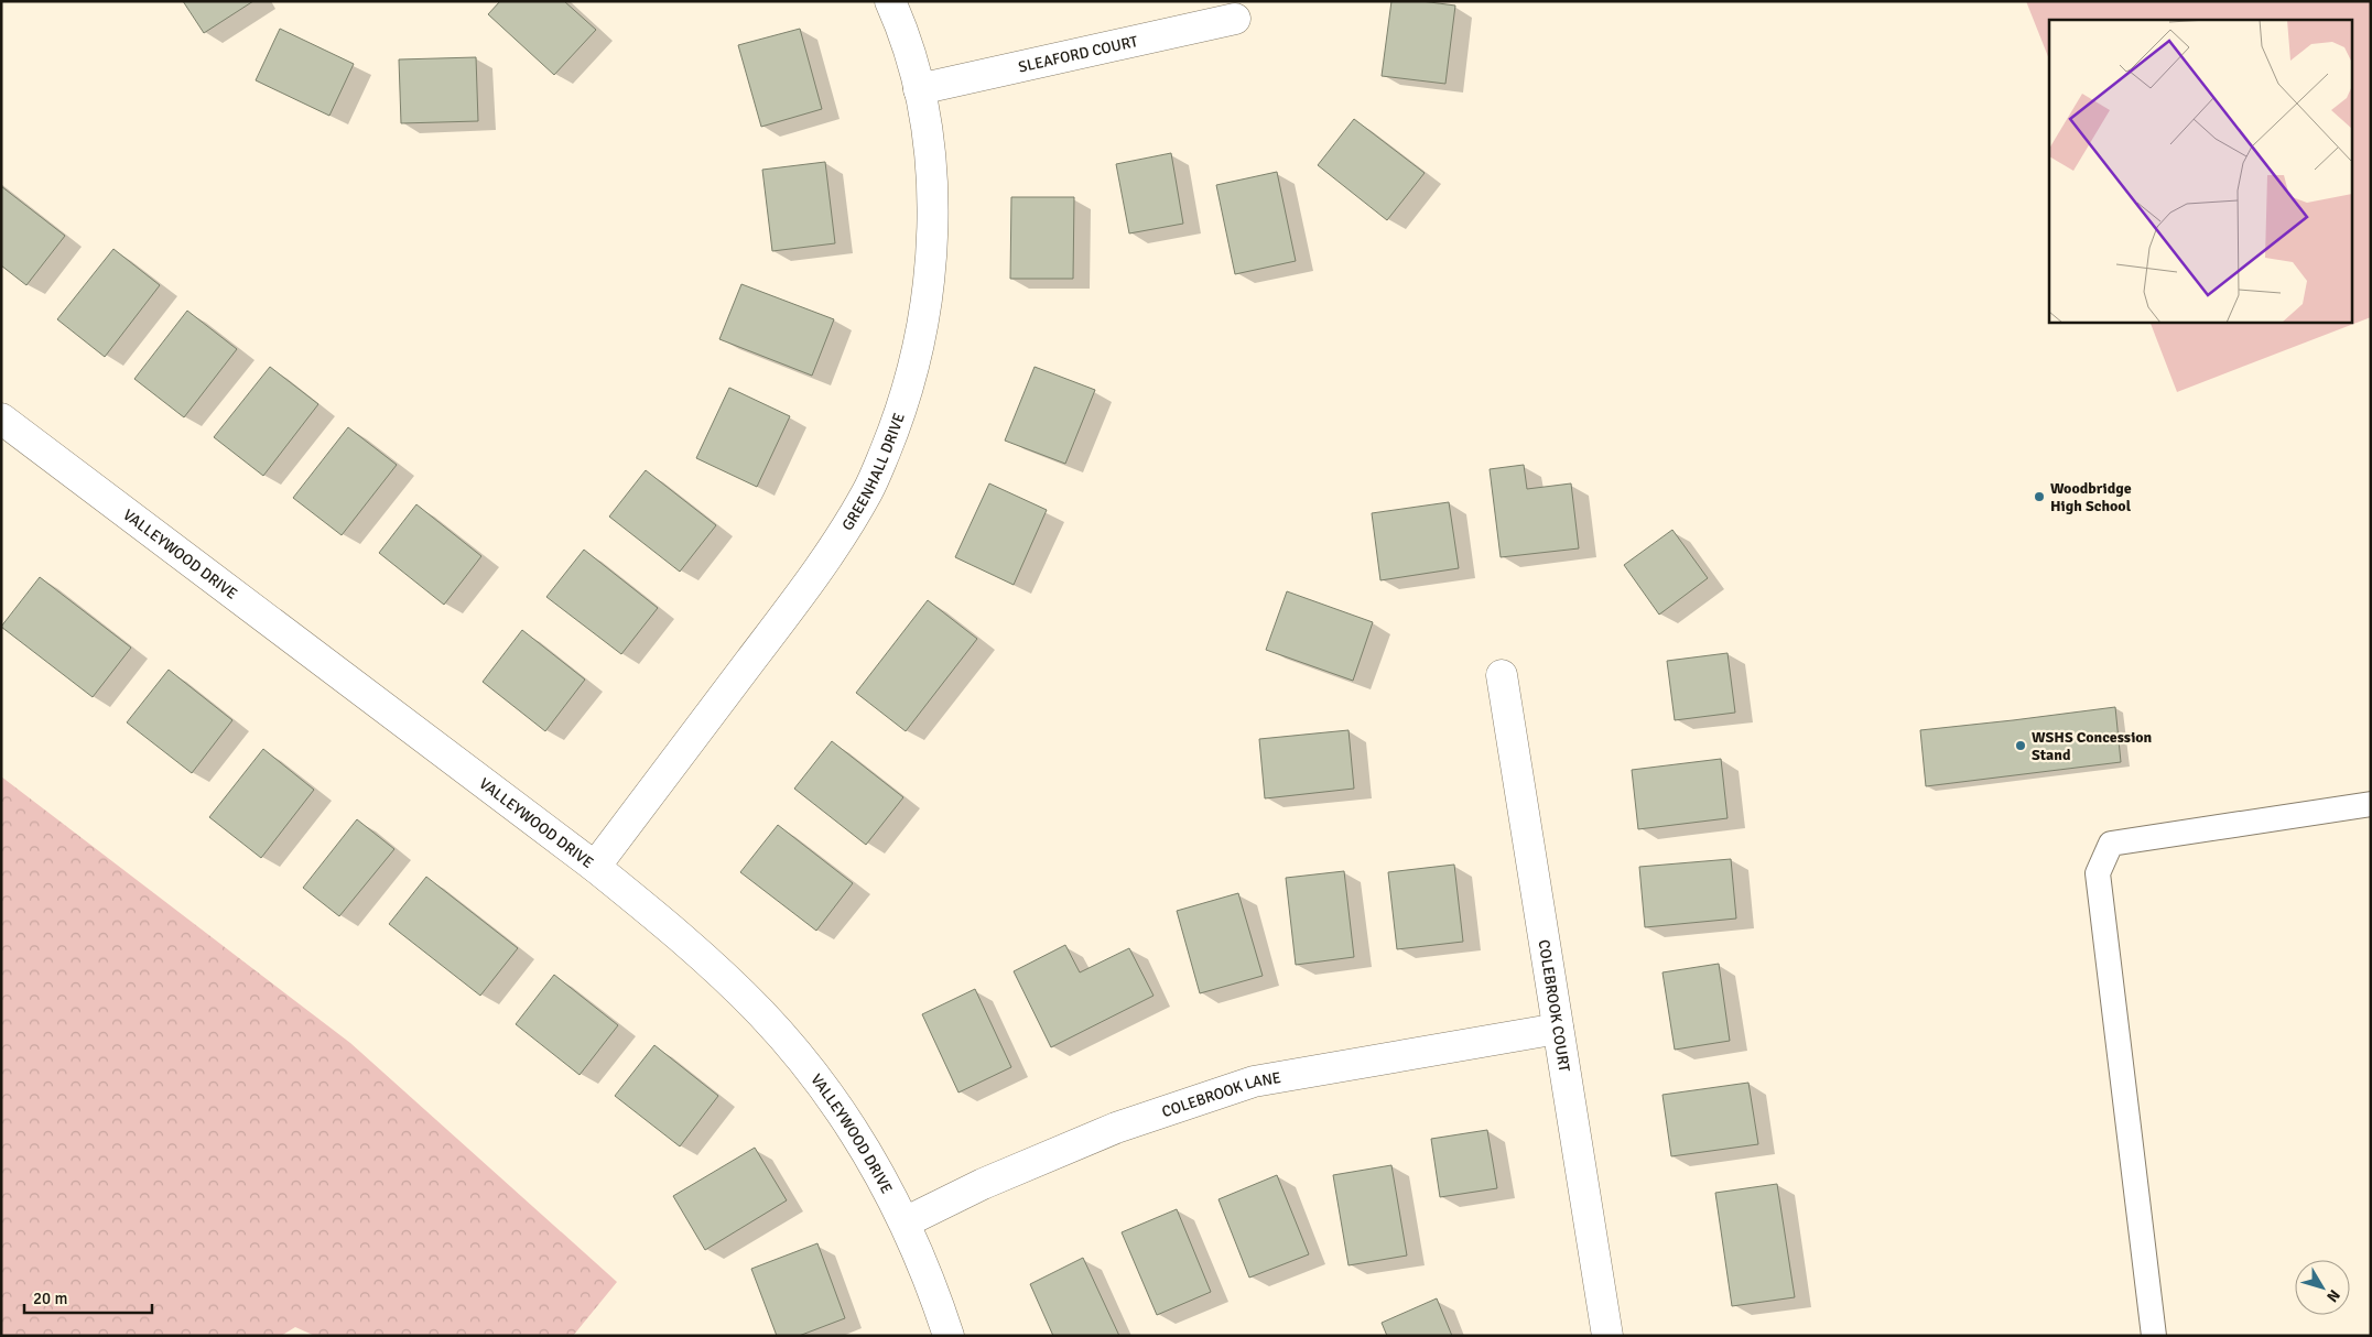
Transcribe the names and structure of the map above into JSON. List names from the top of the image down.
{
  "streets": {
    "street": [
      "SLEAFORD COURT",
      "GREENHALL DRIVE",
      "VALLEYWOOD DRIVE",
      "COLEBROOK COURT",
      "COLEBROOK LANE"
    ]
  },
  "crossings": [
    ["SLEAFORD COURT", "GREENHALL DRIVE"],
    ["GREENHALL DRIVE", "VALLEYWOOD DRIVE"],
    ["VALLEYWOOD DRIVE", "COLEBROOK LANE"],
    ["COLEBROOK COURT", "COLEBROOK LANE"]
  ],
  "places": ["Woodbridge High School", "WSHS Concession Stand"],
  "scale_bar": "20 m",
  "north": "bottom right"
}
